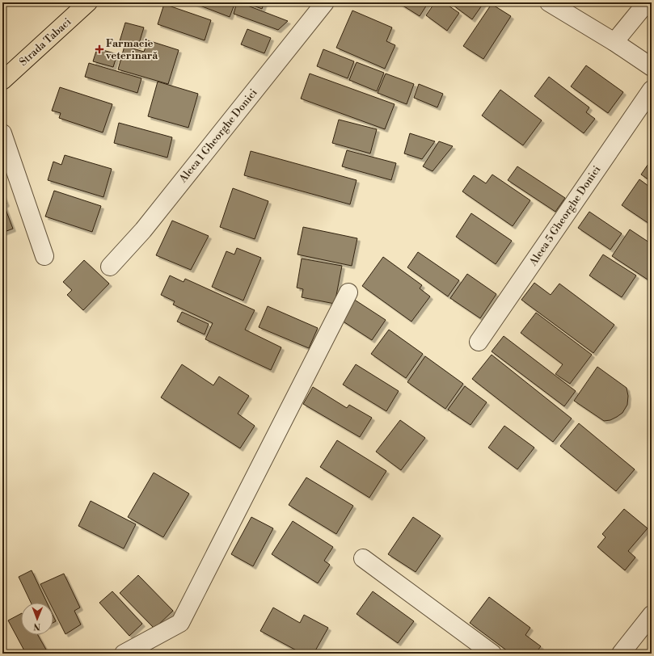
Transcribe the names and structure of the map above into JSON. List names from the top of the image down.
{
  "streets": {
    "main road": ["Strada Tabaci"],
    "street": ["Aleea 1 Gheorghe Donici", "Aleea 5 Gheorghe Donici"]
  },
  "places": {
    "health": ["Farmacie veterinară"]
  },
  "north": "bottom"
}
